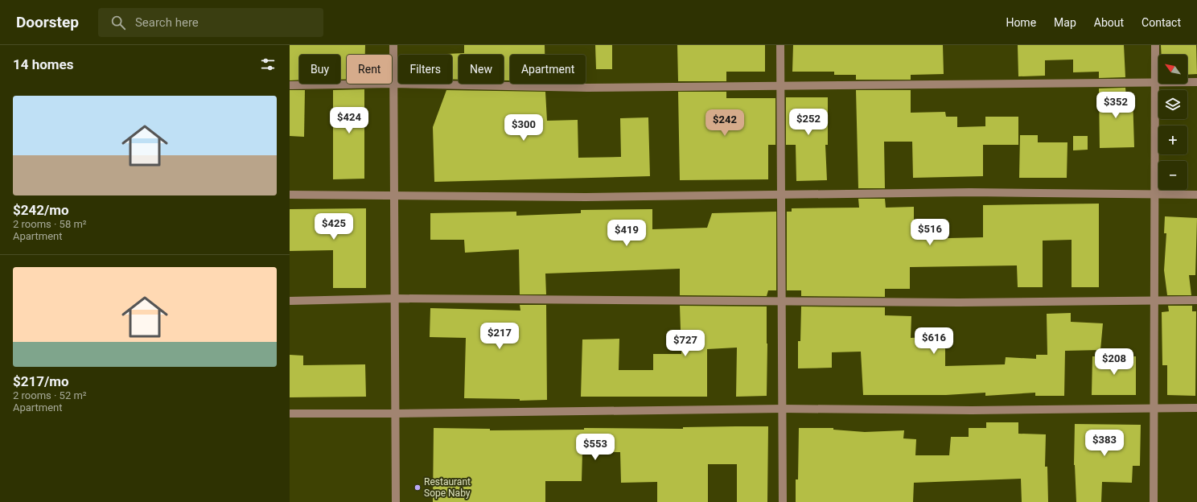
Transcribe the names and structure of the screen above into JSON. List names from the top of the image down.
{
  "places": ["Restaurant Sope Naby"],
  "north": "top left",
  "page": {
    "header": "Doorstep",
    "search": "Search here",
    "nav": [
      "Home",
      "Map",
      "About",
      "Contact"
    ],
    "heading": "14 homes",
    "map_buttons": ["+", "−"],
    "chip": [
      "Buy",
      "Rent",
      "Filters",
      "New",
      "Apartment"
    ],
    "list": [
      {
        "name": "$242/mo",
        "note": "2 rooms · 58 m² · Apartment"
      },
      {
        "name": "$217/mo",
        "note": "2 rooms · 52 m² · Apartment"
      }
    ],
    "price": [
      "$352",
      "$424",
      "$252",
      "$242",
      "$300",
      "$425",
      "$516",
      "$419",
      "$217",
      "$616",
      "$727",
      "$208",
      "$383",
      "$553"
    ]
  }
}
